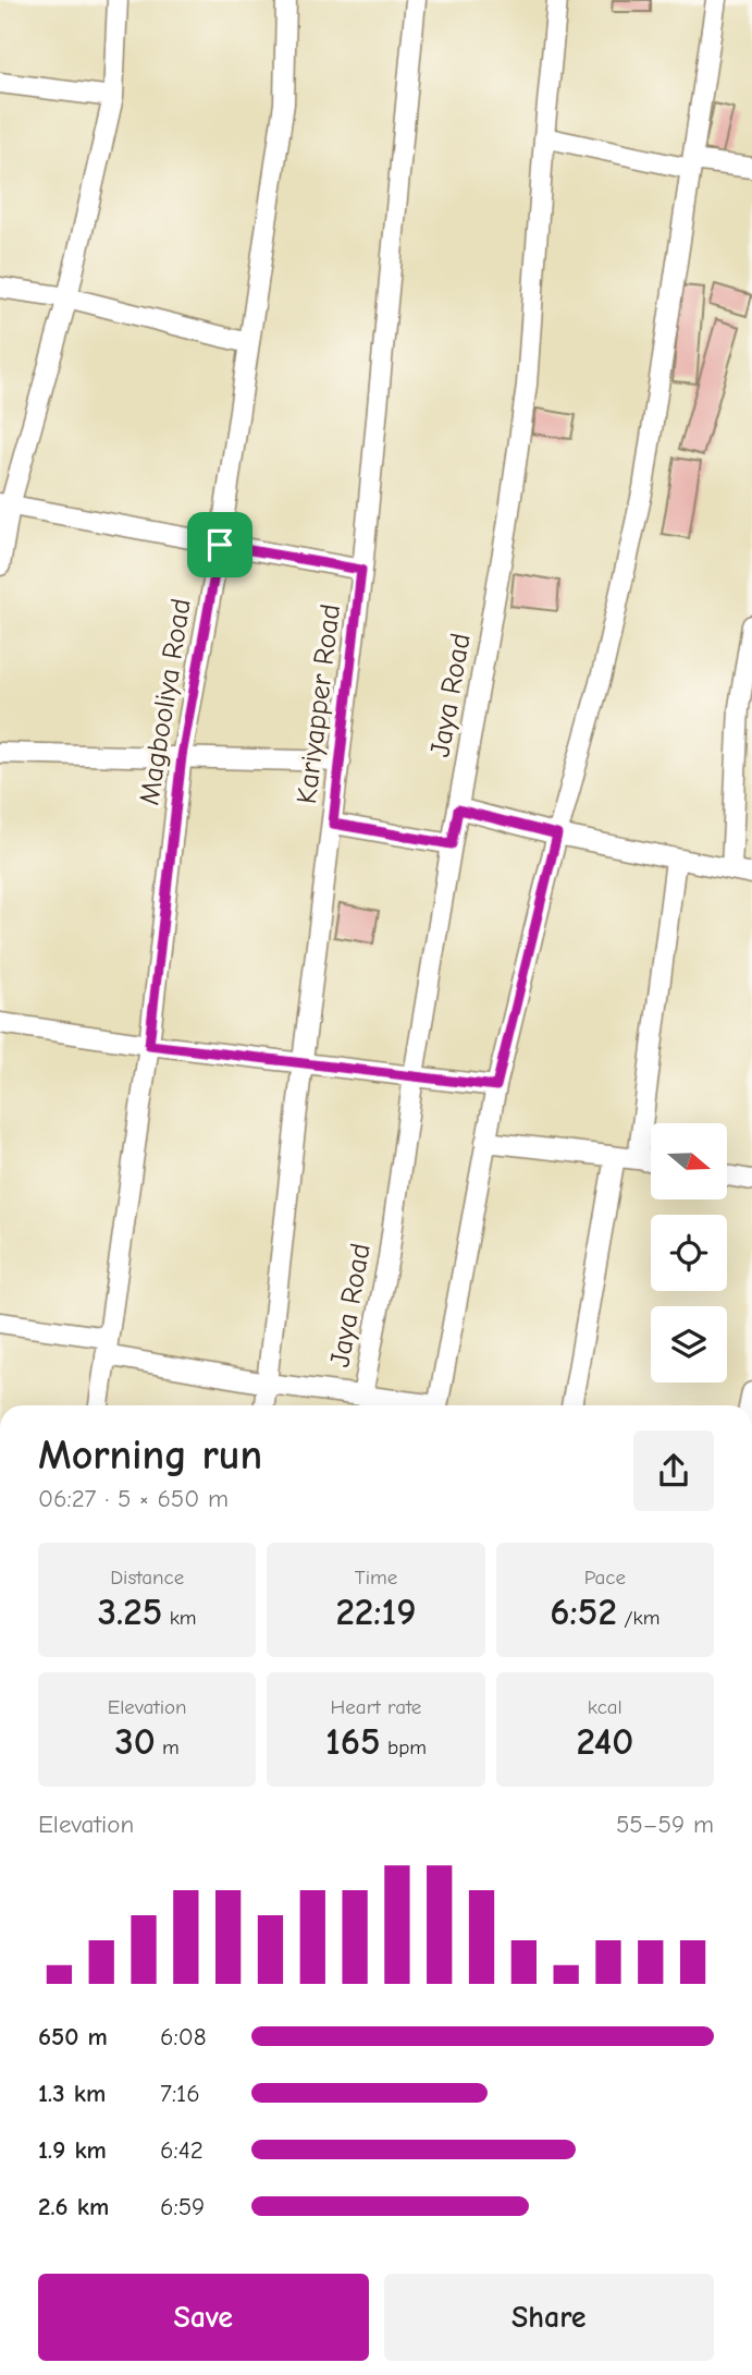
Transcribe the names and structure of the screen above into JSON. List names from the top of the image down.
{
  "streets": {
    "street": ["Jaya Road", "Magbooliya Road", "Kariyapper Road"]
  },
  "north": "right",
  "page": {
    "heading": ["Morning run", "06:27 · 5 × 650 m"],
    "stats": [
      ["Distance", "3.25 km"],
      ["Time", "22:19"],
      ["Pace", "6:52 /km"],
      ["Elevation", "30 m"],
      ["Heart rate", "165 bpm"],
      ["kcal", "240"]
    ],
    "chart": ["Elevation", "55–59 m"],
    "list": [
      {
        "name": "650 m",
        "note": "6:08"
      },
      {
        "name": "1.3 km",
        "note": "7:16"
      },
      {
        "name": "1.9 km",
        "note": "6:42"
      },
      {
        "name": "2.6 km",
        "note": "6:59"
      }
    ],
    "buttons": ["Save", "Share"]
  }
}
